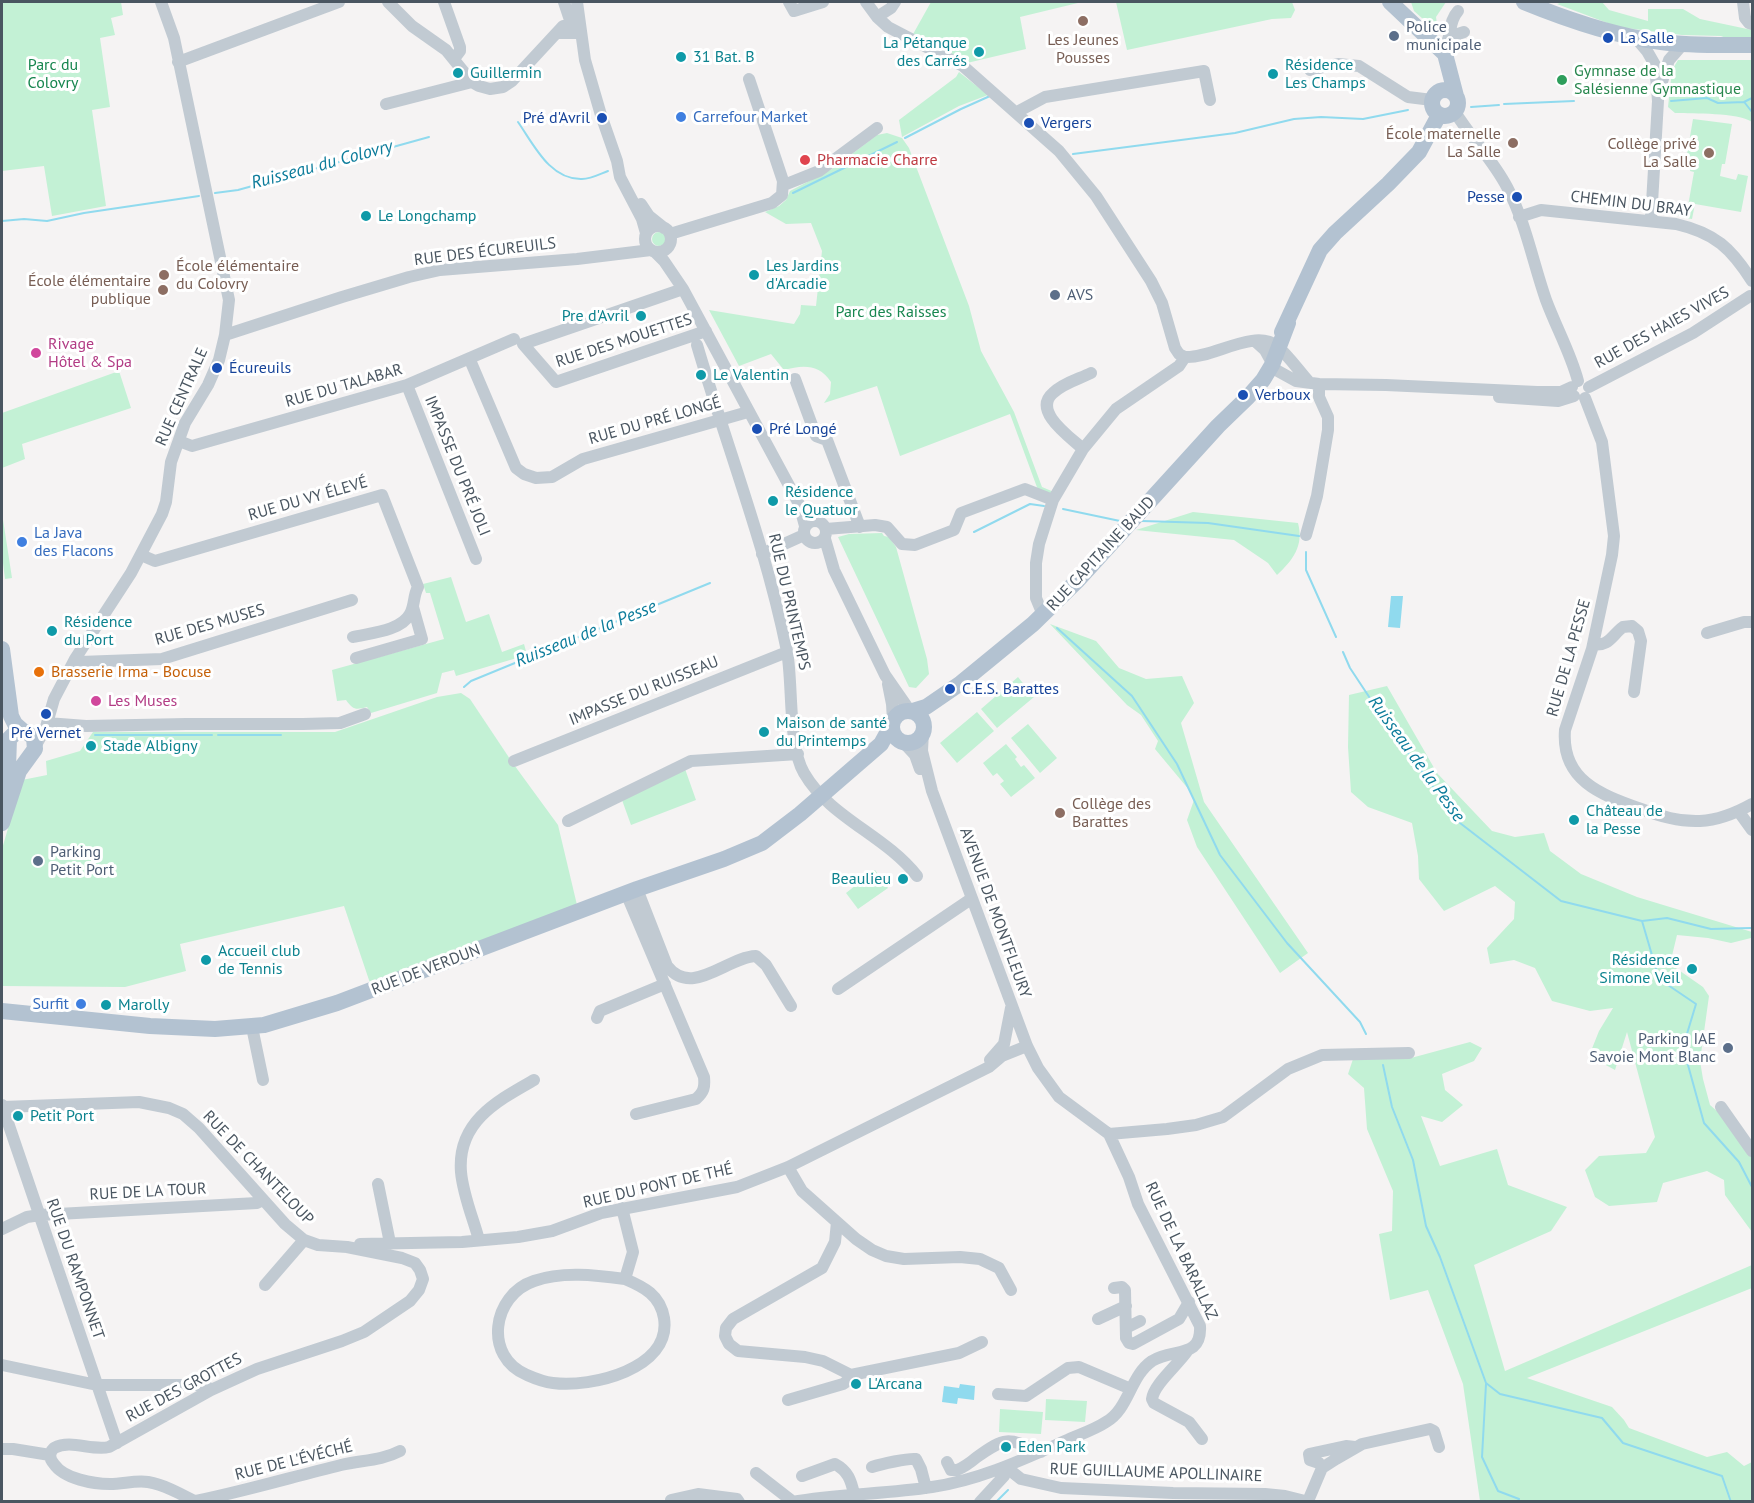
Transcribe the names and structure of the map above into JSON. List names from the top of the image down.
{
  "streets": {
    "main road": ["RUE CAPITAINE BAUD", "RUE DE VERDUN"],
    "street": [
      "CHEMIN DU BRAY",
      "RUE DES ÉCUREUILS",
      "RUE DES HAIES VIVES",
      "RUE DES MOUETTES",
      "RUE DU TALABAR",
      "RUE CENTRALE",
      "RUE DU PRÉ LONGÉ",
      "IMPASSE DU PRÉ JOLI",
      "RUE DU VY ÉLEVÉ",
      "RUE DU PRINTEMPS",
      "RUE DES MUSES",
      "RUE DE LA PESSE",
      "IMPASSE DU RUISSEAU",
      "AVENUE DE MONTFLEURY",
      "RUE DE CHANTELOUP",
      "RUE DU PONT DE THÉ",
      "RUE DE LA TOUR",
      "RUE DE LA BARALLAZ",
      "RUE DU RAMPONNET",
      "RUE DES GROTTES",
      "RUE DE L'ÉVÉCHÉ",
      "RUE GUILLAUME APOLLINAIRE"
    ]
  },
  "crossings": [
    ["CHEMIN DU BRAY", "RUE DE LA PESSE"],
    ["RUE DES ÉCUREUILS", "RUE DES MOUETTES"],
    ["RUE DES ÉCUREUILS", "RUE CENTRALE"],
    ["RUE DES HAIES VIVES", "RUE CAPITAINE BAUD"],
    ["RUE DES HAIES VIVES", "RUE DE LA PESSE"],
    ["RUE DES MOUETTES", "RUE DU PRÉ LONGÉ"],
    ["RUE DES MOUETTES", "RUE CAPITAINE BAUD"],
    ["RUE DES MOUETTES", "AVENUE DE MONTFLEURY"],
    ["RUE DES MOUETTES", "RUE DE VERDUN"],
    ["RUE DU TALABAR", "RUE CENTRALE"],
    ["RUE DU TALABAR", "RUE DU PRÉ LONGÉ"],
    ["RUE DU TALABAR", "IMPASSE DU PRÉ JOLI"],
    ["RUE CENTRALE", "RUE DU VY ÉLEVÉ"],
    ["RUE CENTRALE", "RUE DES MUSES"],
    ["RUE DU PRÉ LONGÉ", "RUE DU PRINTEMPS"],
    ["RUE CAPITAINE BAUD", "RUE DE LA PESSE"],
    ["RUE CAPITAINE BAUD", "AVENUE DE MONTFLEURY"],
    ["RUE CAPITAINE BAUD", "RUE DE VERDUN"],
    ["RUE DU PRINTEMPS", "IMPASSE DU RUISSEAU"],
    ["RUE DU PRINTEMPS", "RUE DE VERDUN"],
    ["AVENUE DE MONTFLEURY", "RUE DE VERDUN"],
    ["AVENUE DE MONTFLEURY", "RUE DE LA BARALLAZ"],
    ["RUE DE CHANTELOUP", "RUE DU PONT DE THÉ"],
    ["RUE DE CHANTELOUP", "RUE DE LA TOUR"],
    ["RUE DE CHANTELOUP", "RUE DU RAMPONNET"],
    ["RUE DE CHANTELOUP", "RUE DES GROTTES"],
    ["RUE DU PONT DE THÉ", "RUE DES GROTTES"],
    ["RUE DE LA TOUR", "RUE DU RAMPONNET"],
    ["RUE DU RAMPONNET", "RUE DES GROTTES"]
  ],
  "water": ["Ruisseau du Colovry", "Ruisseau de la Pesse"],
  "parks": ["Parc du Colovry", "Parc des Raisses"],
  "places": [
    "Les Jeunes Pousses",
    "Police municipale",
    "La Salle",
    "La Pétanque des Carrés",
    "31 Bat. B",
    "Guillermin",
    "Résidence Les Champs",
    "Gymnase de la Salésienne Gymnastique",
    "Carrefour Market",
    "Pré d'Avril",
    "Vergers",
    "École maternelle La Salle",
    "Collège privé La Salle",
    "Pharmacie Charre",
    "Pesse",
    "Le Longchamp",
    "École élémentaire du Colovry",
    "Les Jardins d'Arcadie",
    "École élémentaire publique",
    "AVS",
    "Pre d'Avril",
    "Rivage Hôtel & Spa",
    "Écureuils",
    "Le Valentin",
    "Verboux",
    "Pré Longé",
    "Résidence le Quatuor",
    "La Java des Flacons",
    "Résidence du Port",
    "Brasserie Irma - Bocuse",
    "C.E.S. Barattes",
    "Les Muses",
    "Pré Vernet",
    "Maison de santé du Printemps",
    "Stade Albigny",
    "Collège des Barattes",
    "Château de la Pesse",
    "Parking Petit Port",
    "Beaulieu",
    "Accueil club de Tennis",
    "Résidence Simone Veil",
    "Surfit",
    "Marolly",
    "Parking IAE Savoie Mont Blanc",
    "Petit Port",
    "L'Arcana",
    "Eden Park"
  ]
}
